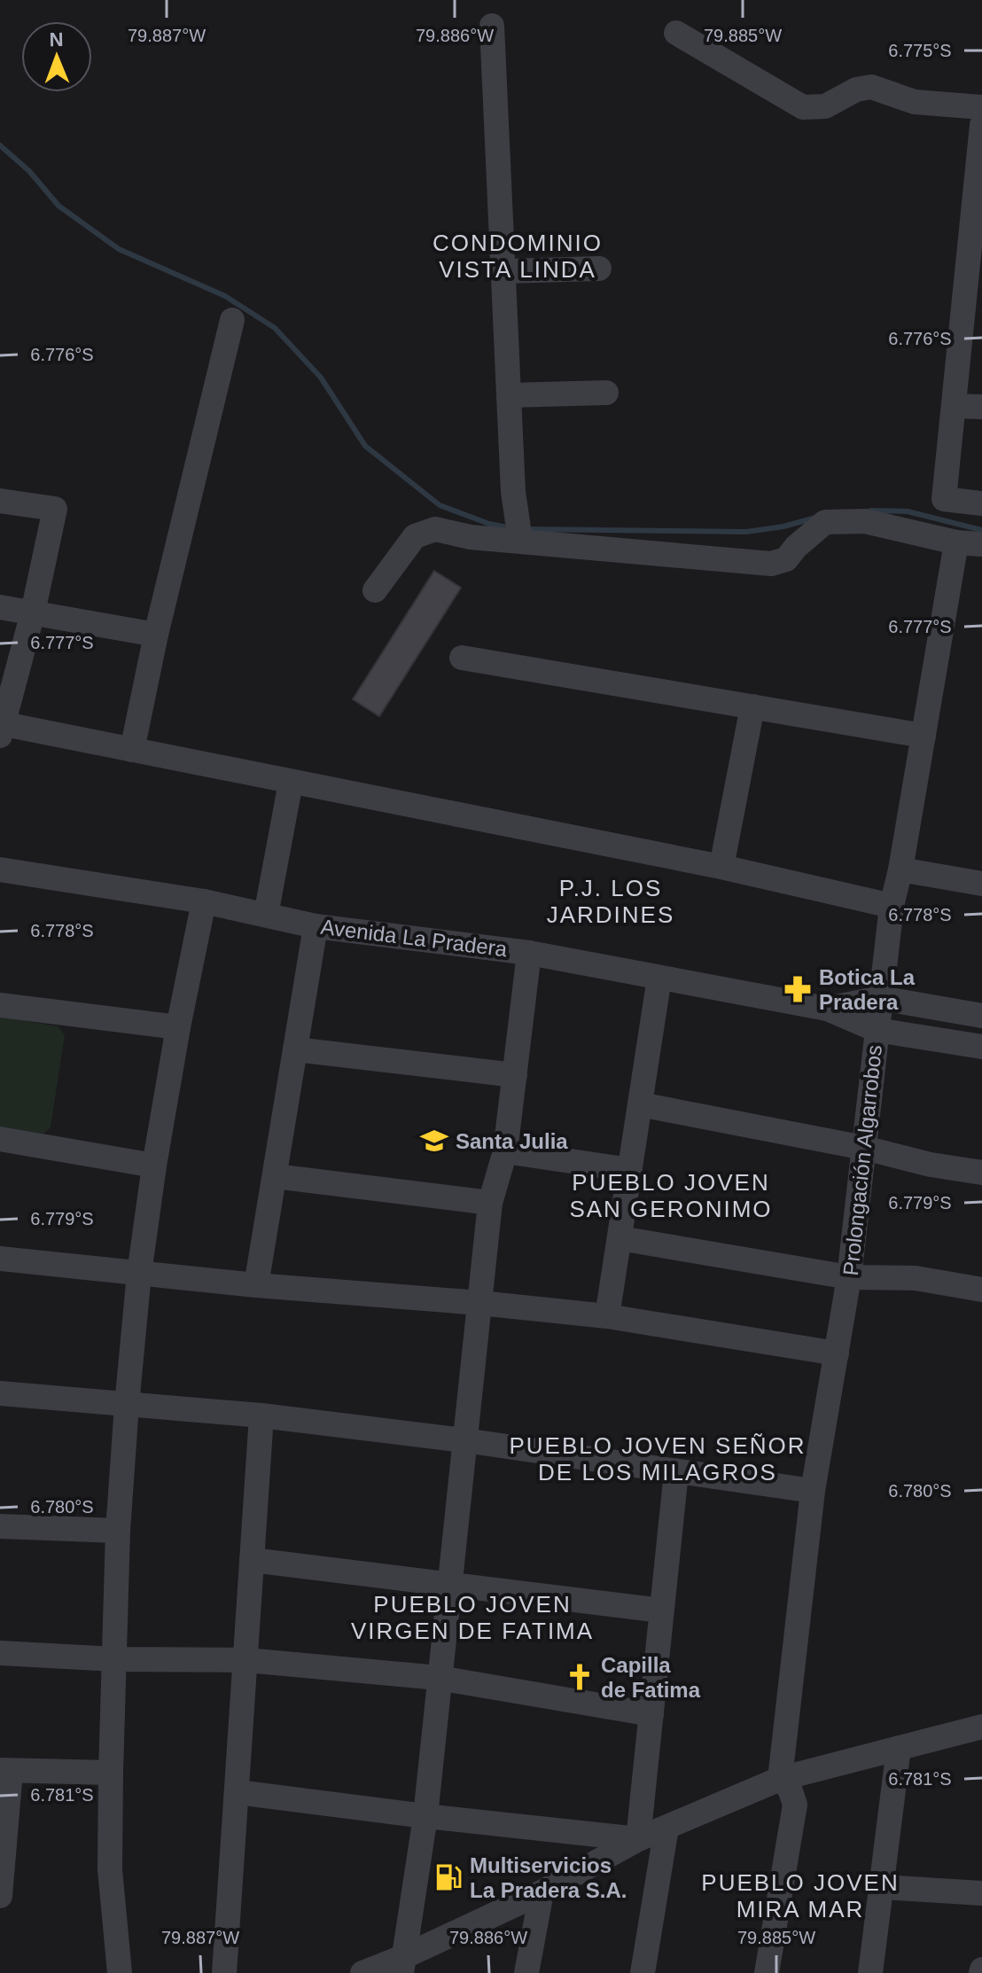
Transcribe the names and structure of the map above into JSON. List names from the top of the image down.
{
  "streets": {
    "street": ["Avenida La Pradera", "Prolongación Algarrobos"]
  },
  "crossings": [
    ["Avenida La Pradera", "Prolongación Algarrobos"]
  ],
  "districts": [
    "CONDOMINIO VISTA LINDA",
    "P.J. LOS JARDINES",
    "PUEBLO JOVEN SAN GERONIMO",
    "PUEBLO JOVEN SEÑOR DE LOS MILAGROS",
    "PUEBLO JOVEN VIRGEN DE FATIMA",
    "PUEBLO JOVEN MIRA MAR"
  ],
  "places": {
    "pharmacy": ["Botica La Pradera"],
    "school or university": ["Santa Julia"],
    "church": ["Capilla de Fatima"],
    "fuel station": ["Multiservicios La Pradera S.A."]
  },
  "north": "top",
  "coordinates": [
    "79.887°W",
    "79.886°W",
    "79.885°W",
    "6.775°S",
    "6.776°S",
    "6.777°S",
    "6.778°S",
    "6.779°S",
    "6.780°S",
    "6.781°S"
  ]
}
